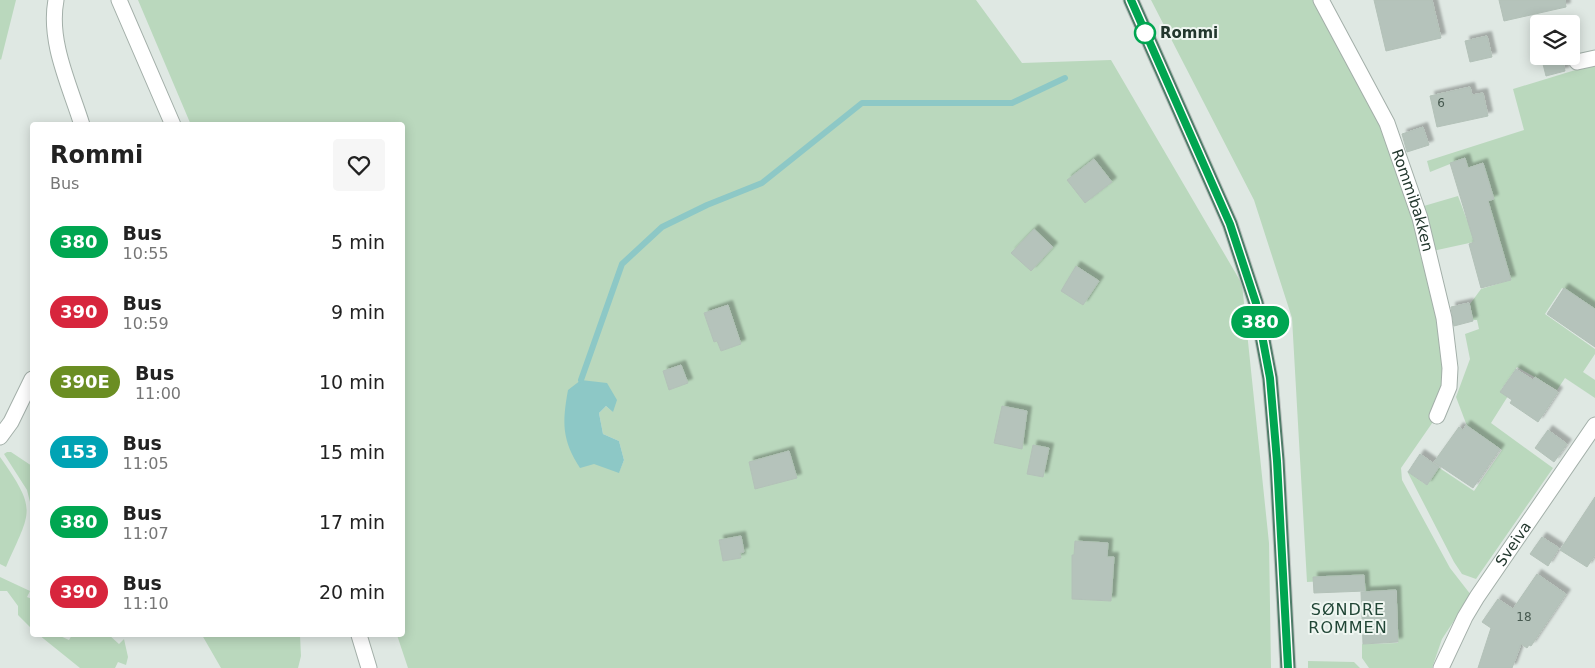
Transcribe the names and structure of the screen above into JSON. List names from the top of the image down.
{
  "streets": {
    "street": ["Rommibakken", "Sveiva"]
  },
  "districts": ["SØNDRE ROMMEN"],
  "places": ["Rommi"],
  "lines": ["bus line 380"],
  "house_numbers": ["6", "18"],
  "page": {
    "on_map": "380",
    "heading": ["Rommi", "Bus"],
    "list": [
      {
        "mark": "380",
        "name": "Bus",
        "note": "10:55",
        "value": "5 min"
      },
      {
        "mark": "390",
        "name": "Bus",
        "note": "10:59",
        "value": "9 min"
      },
      {
        "mark": "390E",
        "name": "Bus",
        "note": "11:00",
        "value": "10 min"
      },
      {
        "mark": "153",
        "name": "Bus",
        "note": "11:05",
        "value": "15 min"
      },
      {
        "mark": "380",
        "name": "Bus",
        "note": "11:07",
        "value": "17 min"
      },
      {
        "mark": "390",
        "name": "Bus",
        "note": "11:10",
        "value": "20 min"
      }
    ]
  }
}
